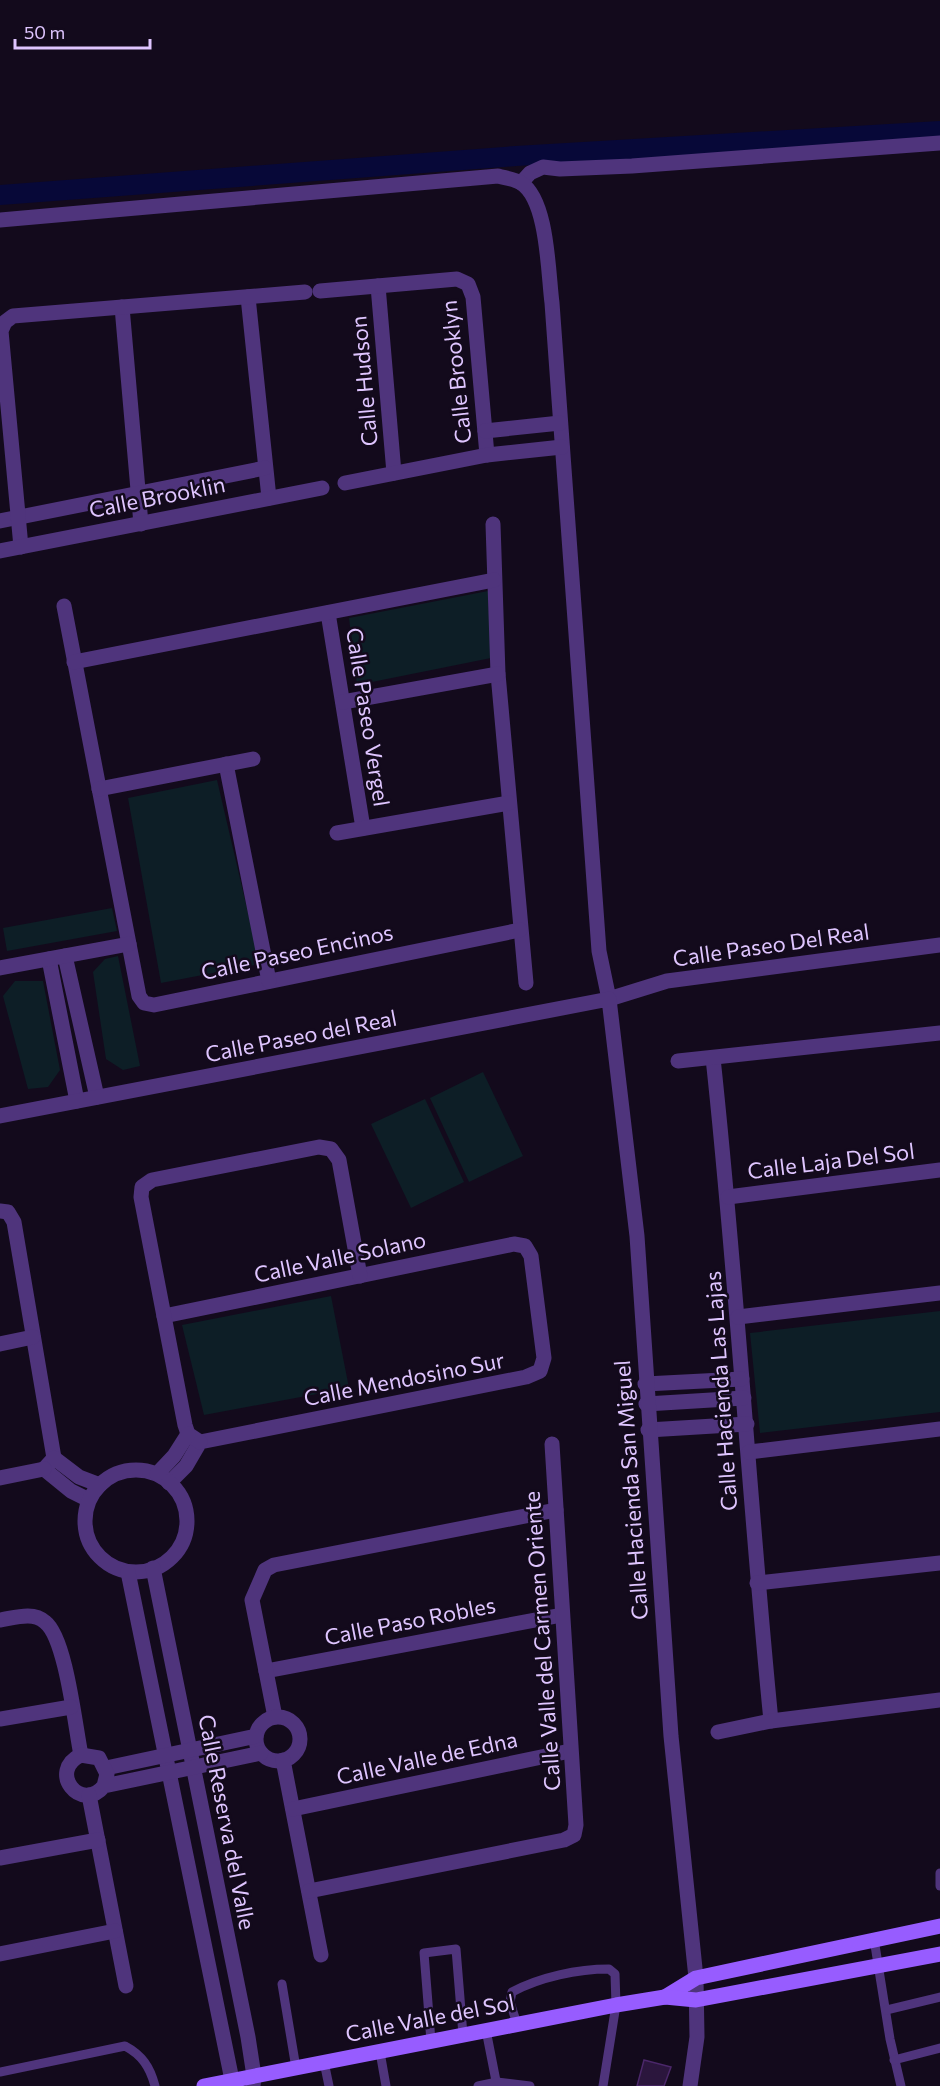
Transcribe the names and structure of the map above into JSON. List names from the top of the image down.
{
  "streets": {
    "main road": ["Calle Valle del Sol"],
    "street": [
      "Calle Brooklyn",
      "Calle Hudson",
      "Calle Brooklin",
      "Calle Paseo Vergel",
      "Calle Paseo Del Real",
      "Calle Paseo Encinos",
      "Calle Paseo del Real",
      "Calle Laja Del Sol",
      "Calle Valle Solano",
      "Calle Mendosino Sur",
      "Calle Hacienda Las Lajas",
      "Calle Hacienda San Miguel",
      "Calle Paso Robles",
      "Calle Valle del Carmen Oriente",
      "Calle Valle de Edna",
      "Calle Reserva del Valle"
    ]
  },
  "crossings": [
    ["Calle Brooklyn", "Calle Hudson"],
    ["Calle Hudson", "Calle Brooklin"],
    ["Calle Paseo Del Real", "Calle Paseo del Real"],
    ["Calle Paseo Del Real", "Calle Hacienda San Miguel"],
    ["Calle Paseo del Real", "Calle Hacienda San Miguel"],
    ["Calle Laja Del Sol", "Calle Hacienda Las Lajas"],
    ["Calle Valle Solano", "Calle Mendosino Sur"],
    ["Calle Hacienda San Miguel", "Calle Valle del Sol"],
    ["Calle Paso Robles", "Calle Valle del Carmen Oriente"],
    ["Calle Valle del Carmen Oriente", "Calle Valle de Edna"],
    ["Calle Reserva del Valle", "Calle Valle del Sol"]
  ],
  "scale_bar": "50 m"
}
